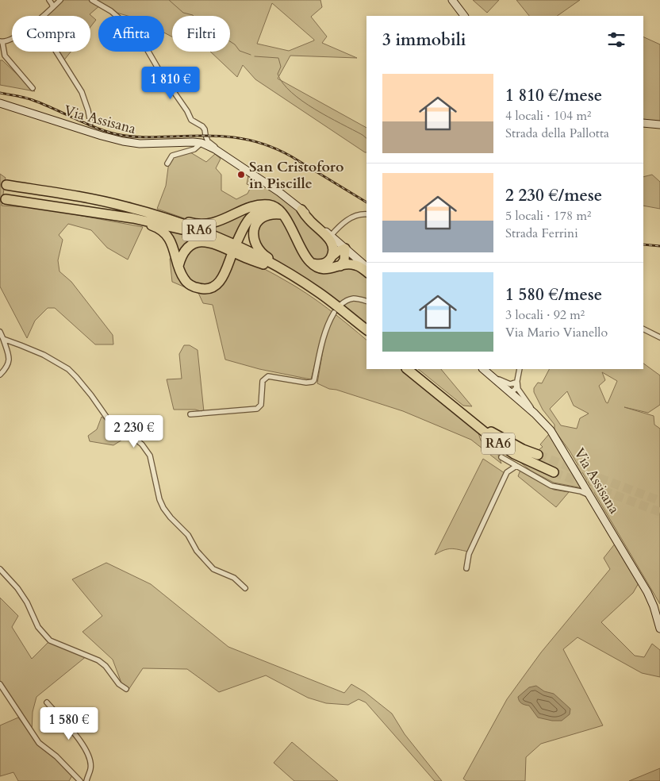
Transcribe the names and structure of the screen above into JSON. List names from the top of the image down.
{
  "streets": {
    "highway": ["RA6"],
    "main road": ["Via Assisana"]
  },
  "places": ["San Cristoforo in Piscille"],
  "page": {
    "chip": ["Compra", "Affitta", "Filtri"],
    "heading": "3 immobili",
    "list": [
      {
        "name": "1 810 €/mese",
        "note": "4 locali · 104 m² · Strada della Pallotta"
      },
      {
        "name": "2 230 €/mese",
        "note": "5 locali · 178 m² · Strada Ferrini"
      },
      {
        "name": "1 580 €/mese",
        "note": "3 locali · 92 m² · Via Mario Vianello"
      }
    ],
    "price": ["1 810 €", "2 230 €", "1 580 €"]
  }
}
